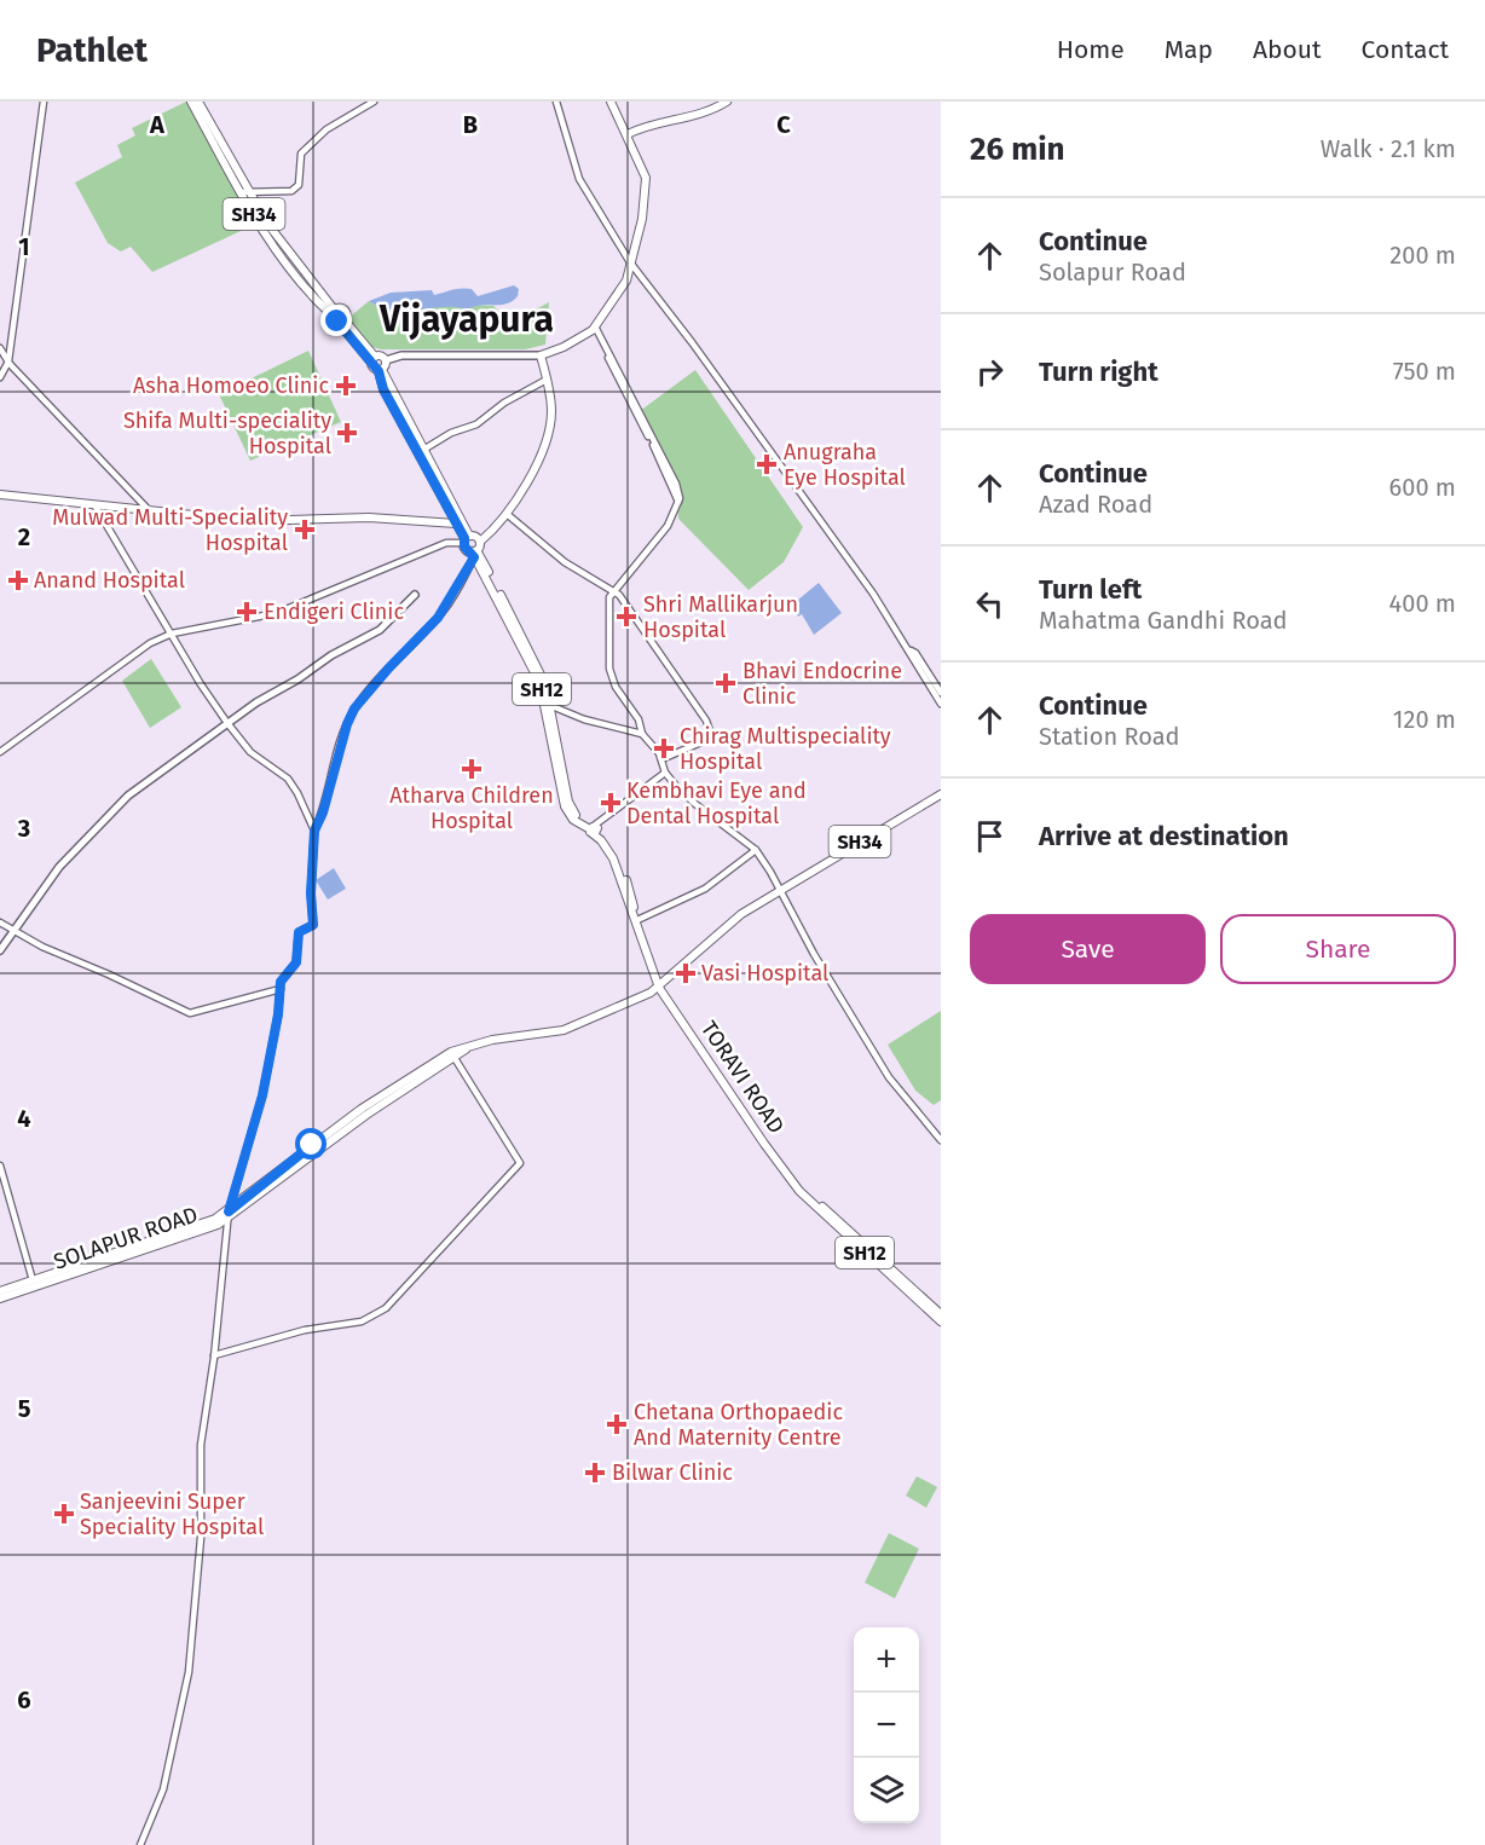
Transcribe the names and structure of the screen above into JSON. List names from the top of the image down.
{
  "streets": {
    "main road": [
      "SH34",
      "SH12",
      "TORAVI ROAD",
      "SOLAPUR ROAD"
    ]
  },
  "crossings": [
    ["SH34", "SH12"],
    ["SH34", "TORAVI ROAD"],
    ["SH34", "SOLAPUR ROAD"],
    ["SH12", "TORAVI ROAD"],
    ["SH12", "SOLAPUR ROAD"],
    ["TORAVI ROAD", "SOLAPUR ROAD"]
  ],
  "districts": ["Vijayapura"],
  "places": {
    "health": [
      "Asha Homoeo Clinic",
      "Shifa Multi-speciality Hospital",
      "Anugraha Eye Hospital",
      "Mulwad Multi-Speciality Hospital",
      "Anand Hospital",
      "Endigeri Clinic",
      "Shri Mallikarjun Hospital",
      "Bhavi Endocrine Clinic",
      "Chirag Multispeciality Hospital",
      "Atharva Children Hospital",
      "Kembhavi Eye and Dental Hospital",
      "Vasi Hospital",
      "Chetana Orthopaedic And Maternity Centre",
      "Bilwar Clinic",
      "Sanjeevini Super Speciality Hospital"
    ]
  },
  "page": {
    "header": "Pathlet",
    "nav": [
      "Home",
      "Map",
      "About",
      "Contact"
    ],
    "heading": ["26 min", "Walk · 2.1 km"],
    "list": [
      ["Continue", "Solapur Road", "200 m"],
      ["Turn right", "750 m"],
      ["Continue", "Azad Road", "600 m"],
      ["Turn left", "Mahatma Gandhi Road", "400 m"],
      ["Continue", "Station Road", "120 m"],
      "Arrive at destination"
    ],
    "buttons": ["Save", "Share"],
    "map_buttons": ["+", "−"]
  },
  "grid": {
    "columns": ["A", "B", "C"],
    "rows": [
      "1",
      "2",
      "3",
      "4",
      "5",
      "6"
    ]
  }
}
